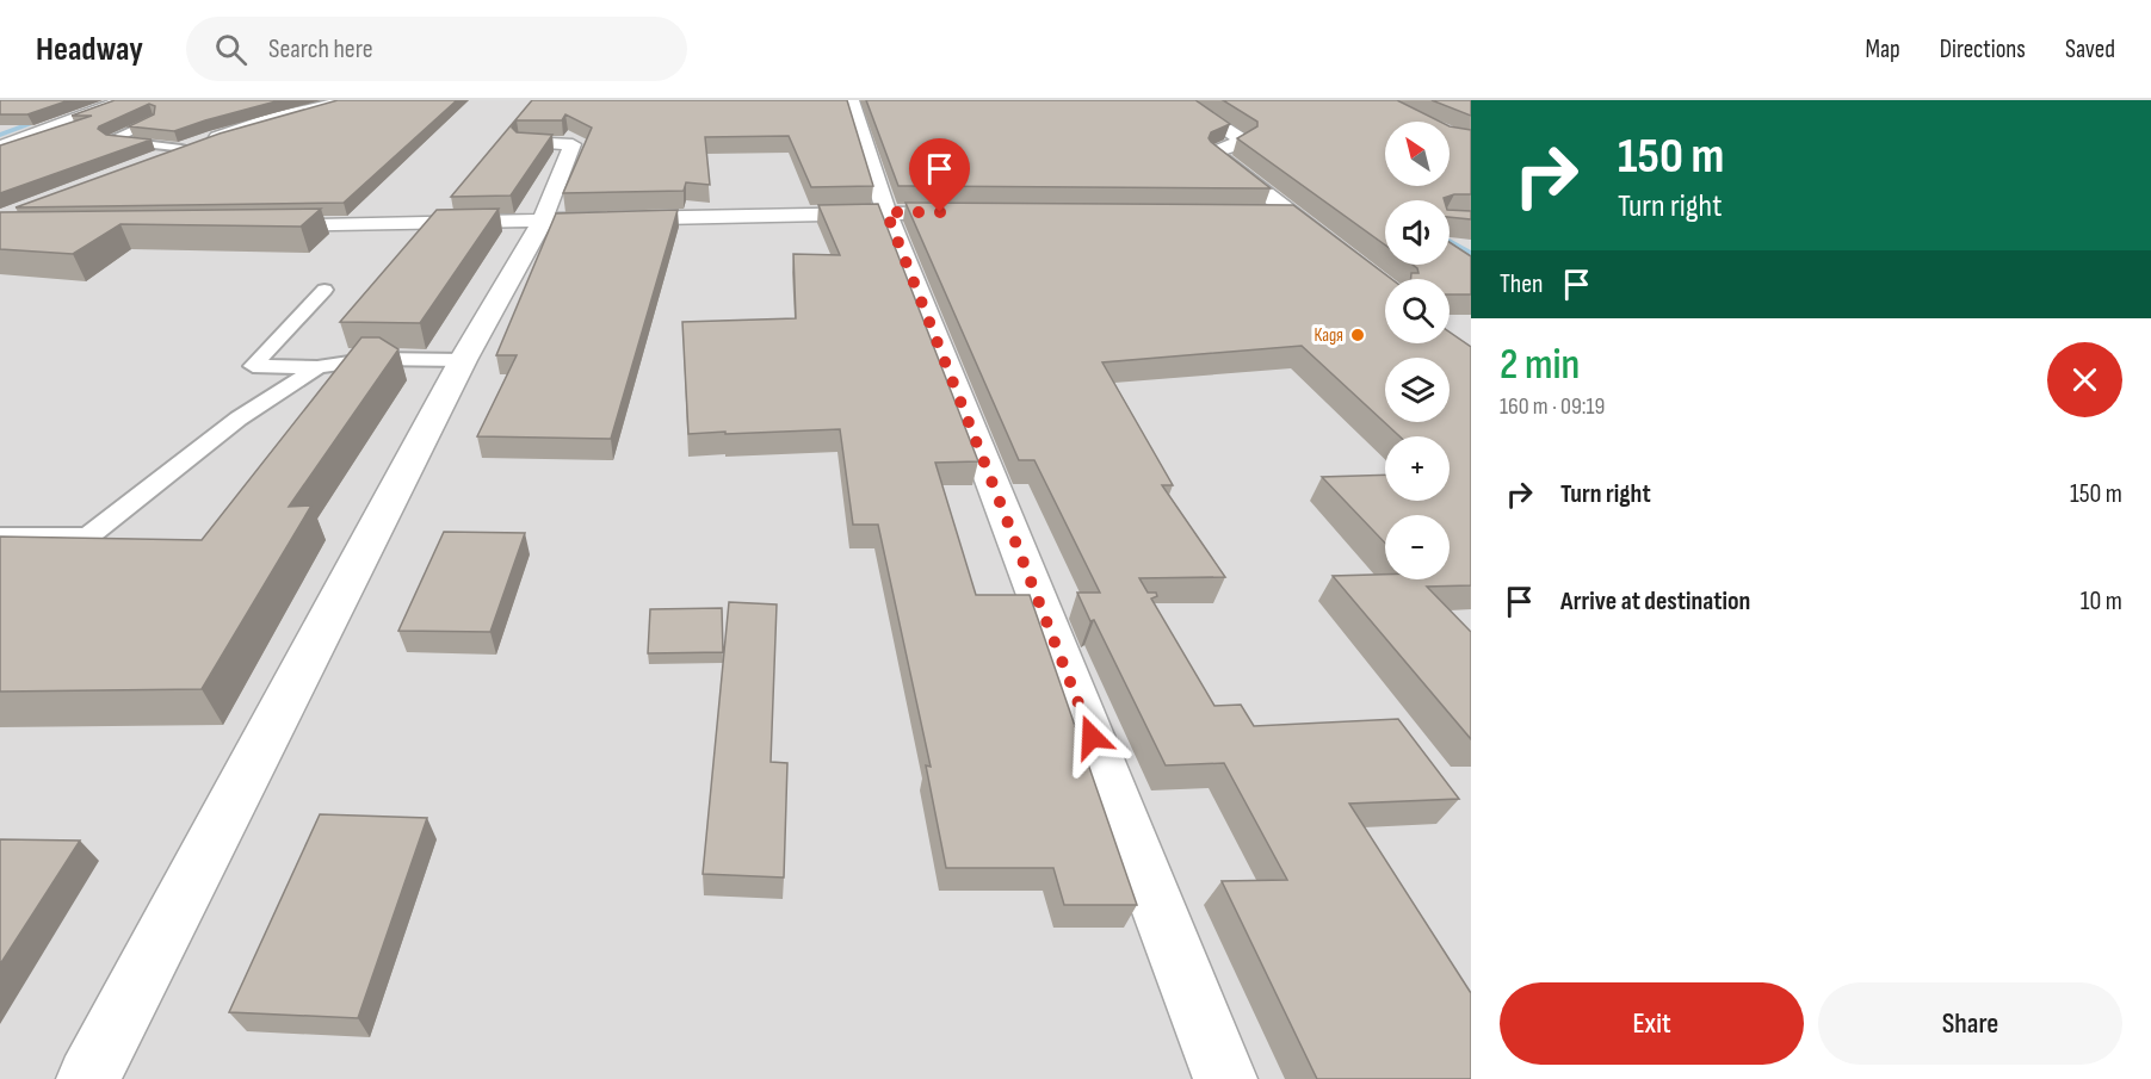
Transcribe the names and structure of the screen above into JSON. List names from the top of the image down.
{
  "places": ["Кадя"],
  "north": "top left",
  "page": {
    "header": "Headway",
    "search": "Search here",
    "nav": ["Map", "Directions", "Saved"],
    "turn": ["150 m", "Turn right"],
    "map_buttons": ["+", "−"],
    "then": "Then",
    "heading": ["2 min", "160 m · 09:19"],
    "list": [
      {
        "name": "Turn right",
        "value": "150 m"
      },
      {
        "name": "Arrive at destination",
        "value": "10 m"
      }
    ],
    "buttons": ["Exit", "Share"]
  }
}
